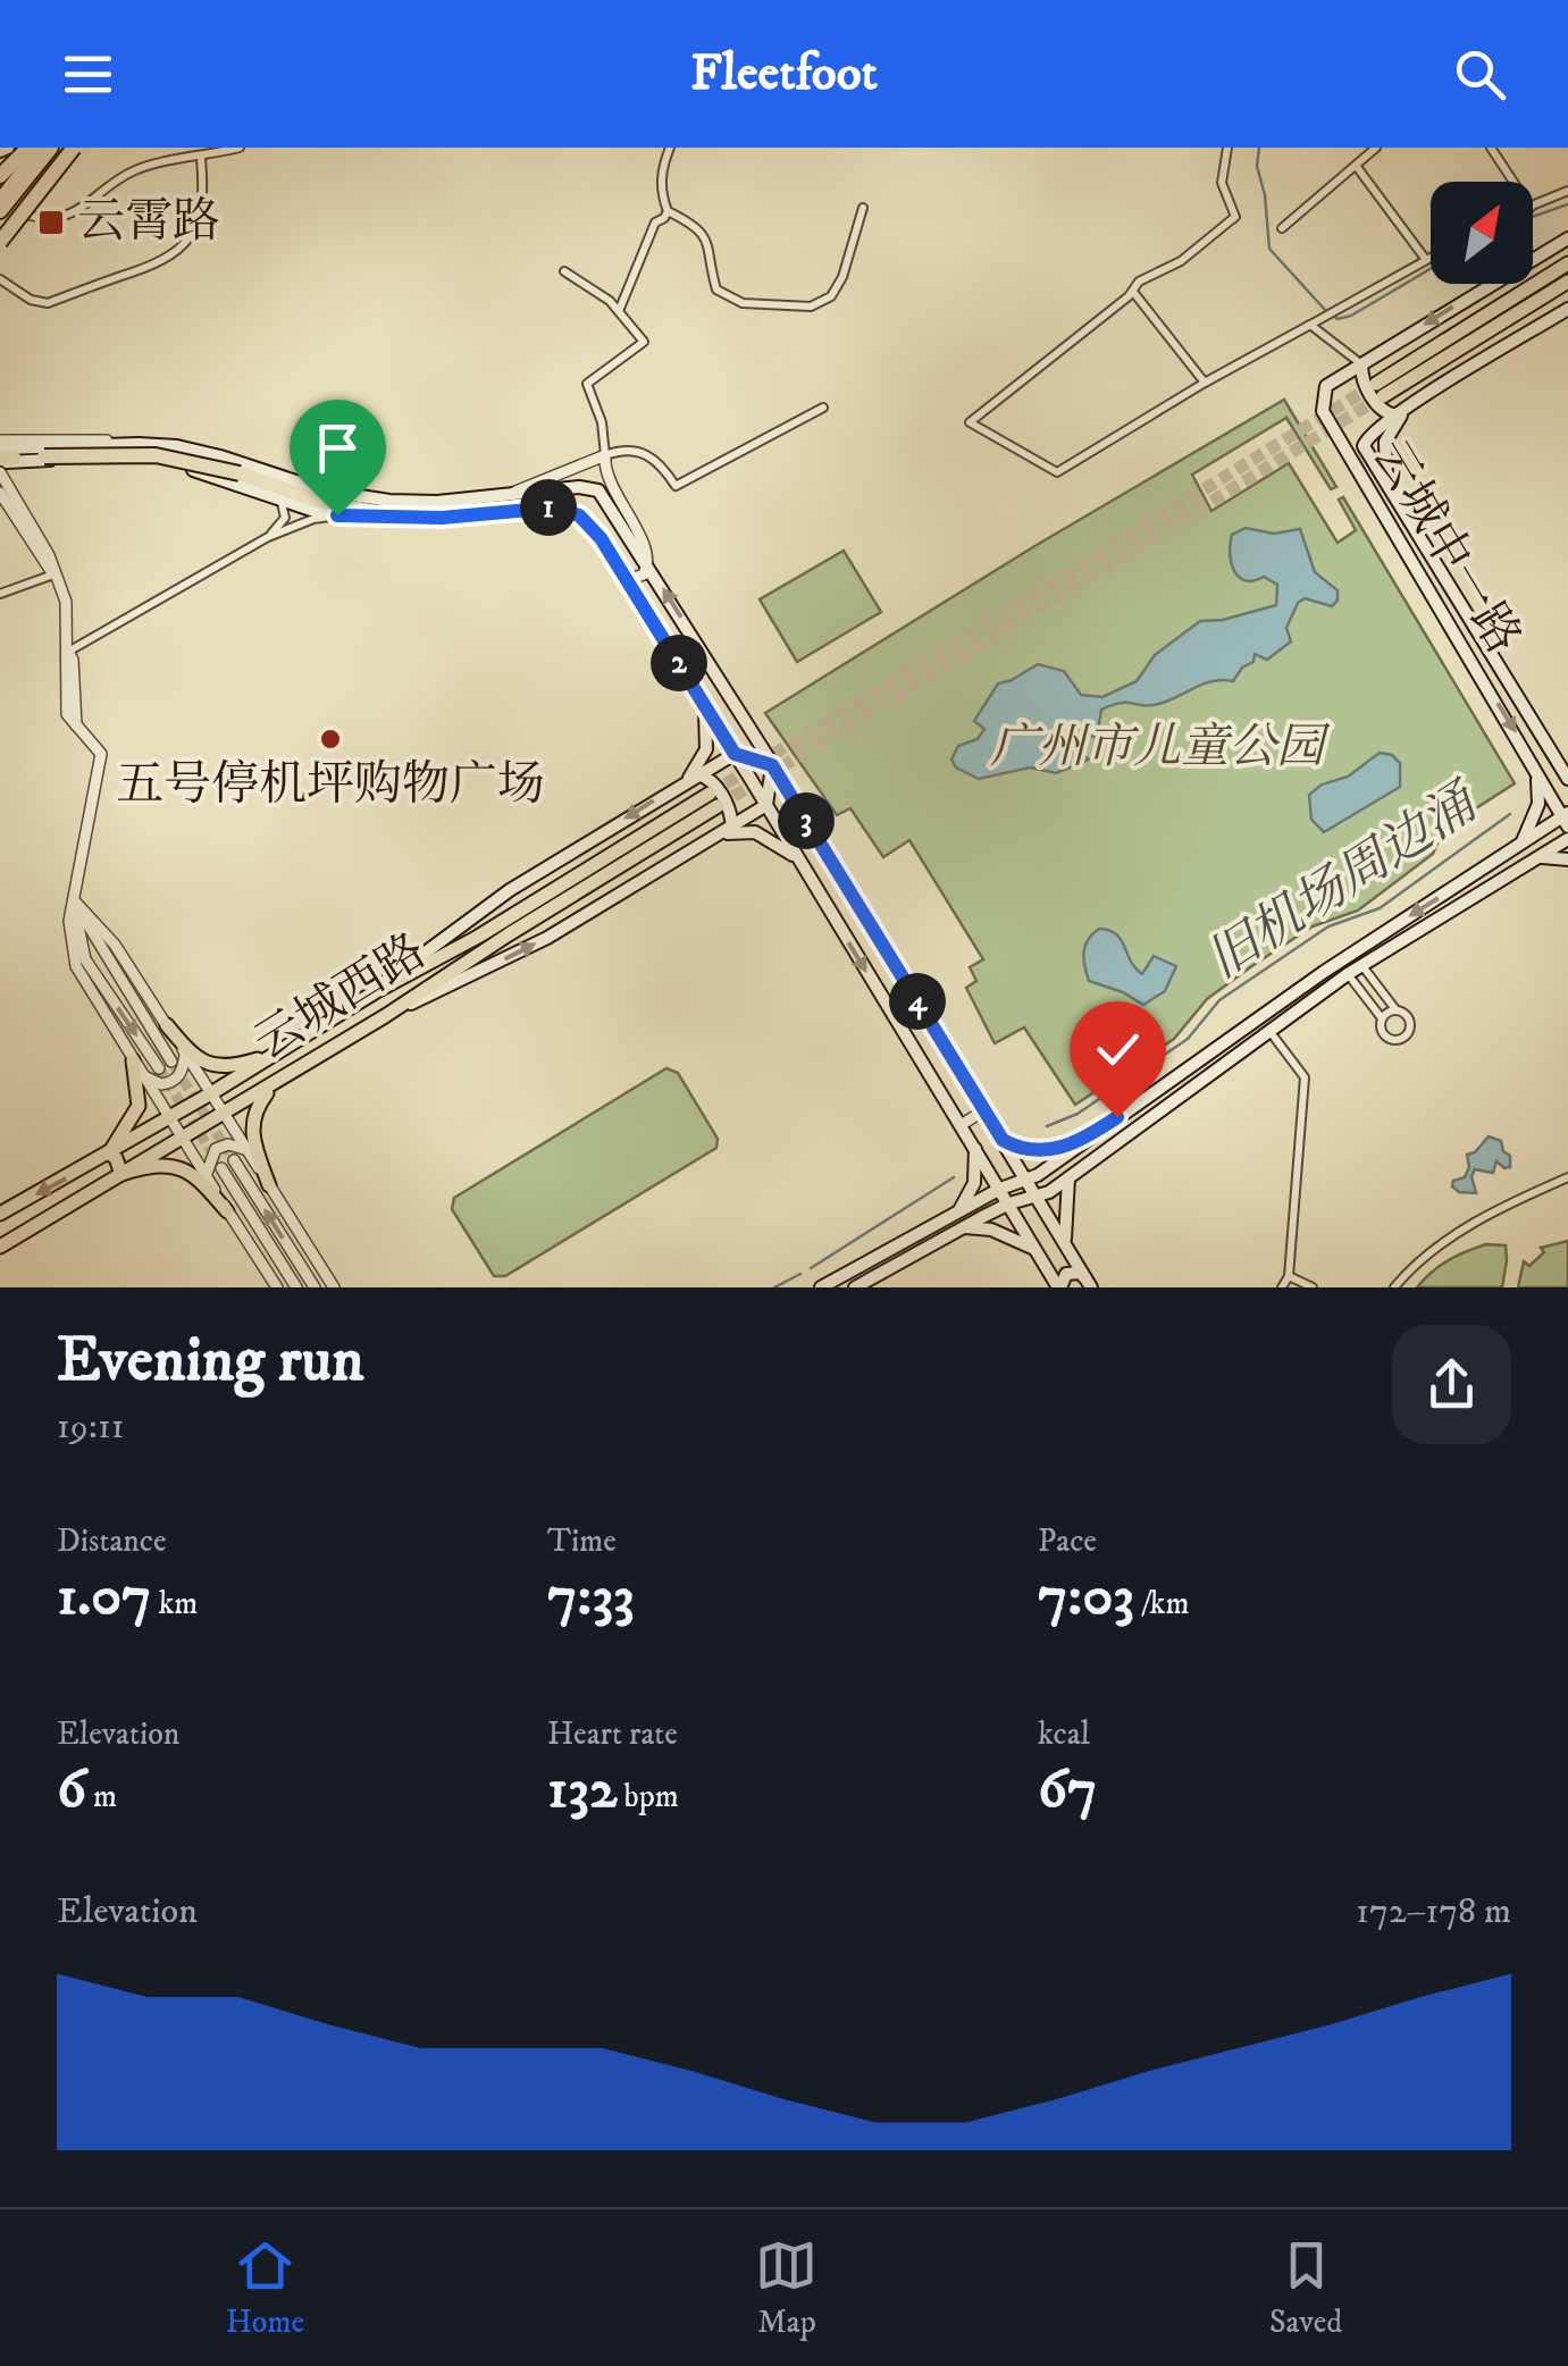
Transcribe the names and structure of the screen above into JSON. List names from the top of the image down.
{
  "streets": {
    "main road": ["云城中一路", "云城西路"]
  },
  "water": ["旧机场周边涌"],
  "parks": ["广州市儿童公园"],
  "places": {
    "transit": ["云霄路"],
    "other": ["五号停机坪购物广场"]
  },
  "north": "top right",
  "page": {
    "header": "Fleetfoot",
    "pins": [
      "1",
      "2",
      "3",
      "4"
    ],
    "heading": ["Evening run", "19:11"],
    "stats": [
      ["Distance", "1.07 km"],
      ["Time", "7:33"],
      ["Pace", "7:03 /km"],
      ["Elevation", "6 m"],
      ["Heart rate", "132 bpm"],
      ["kcal", "67"]
    ],
    "chart": ["Elevation", "172–178 m"],
    "tabs": ["Home", "Map", "Saved"]
  }
}
